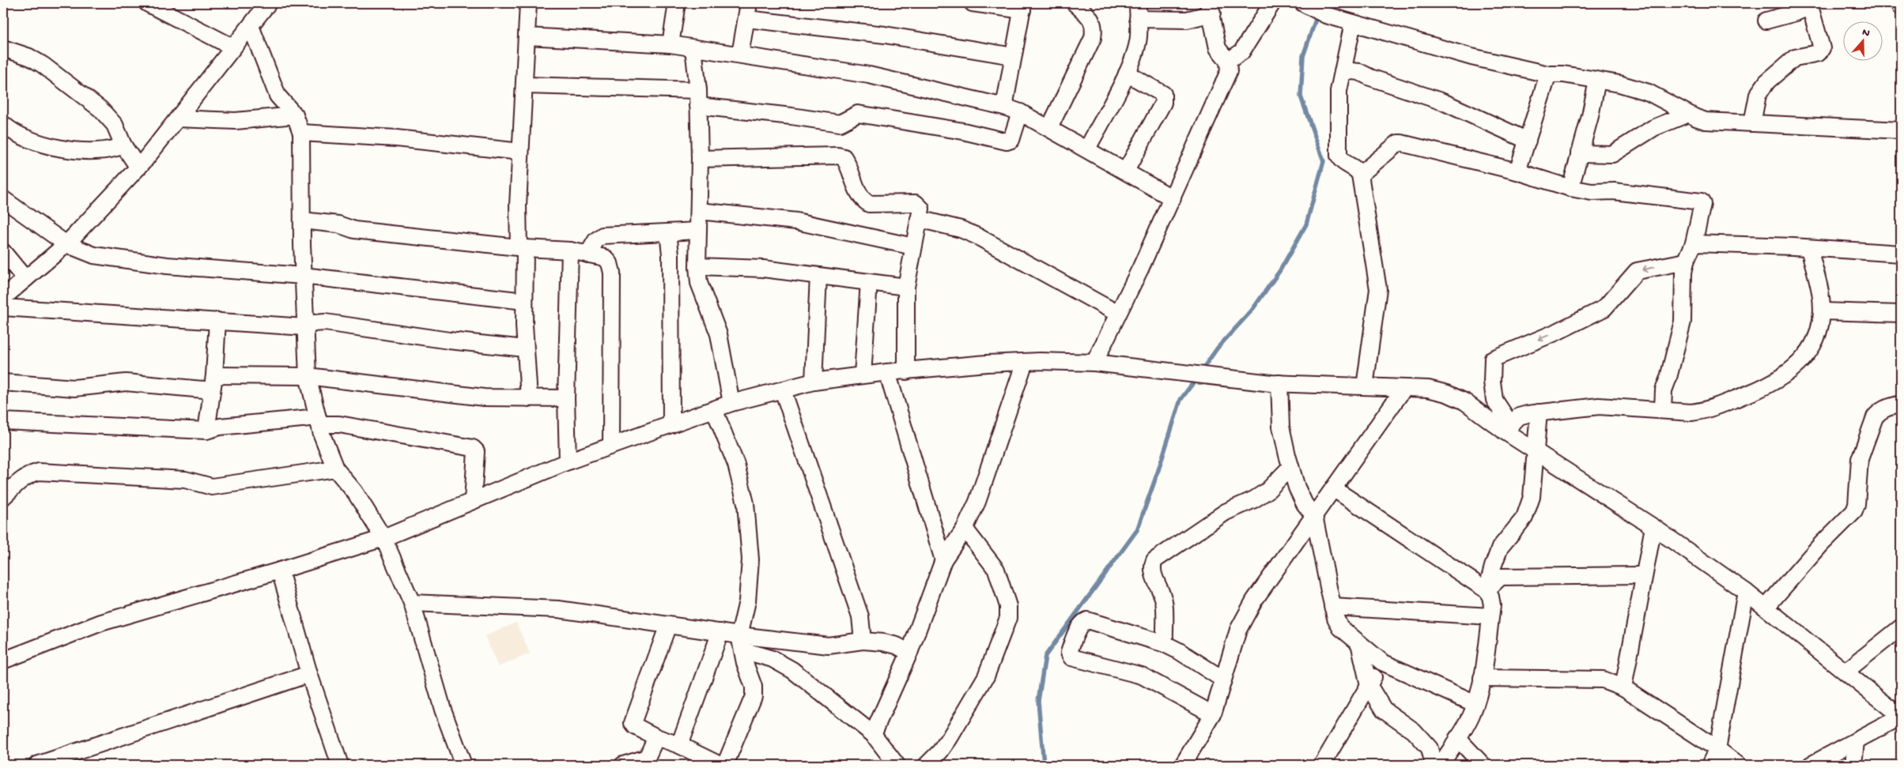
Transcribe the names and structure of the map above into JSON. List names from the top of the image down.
{
  "north": "top"
}
